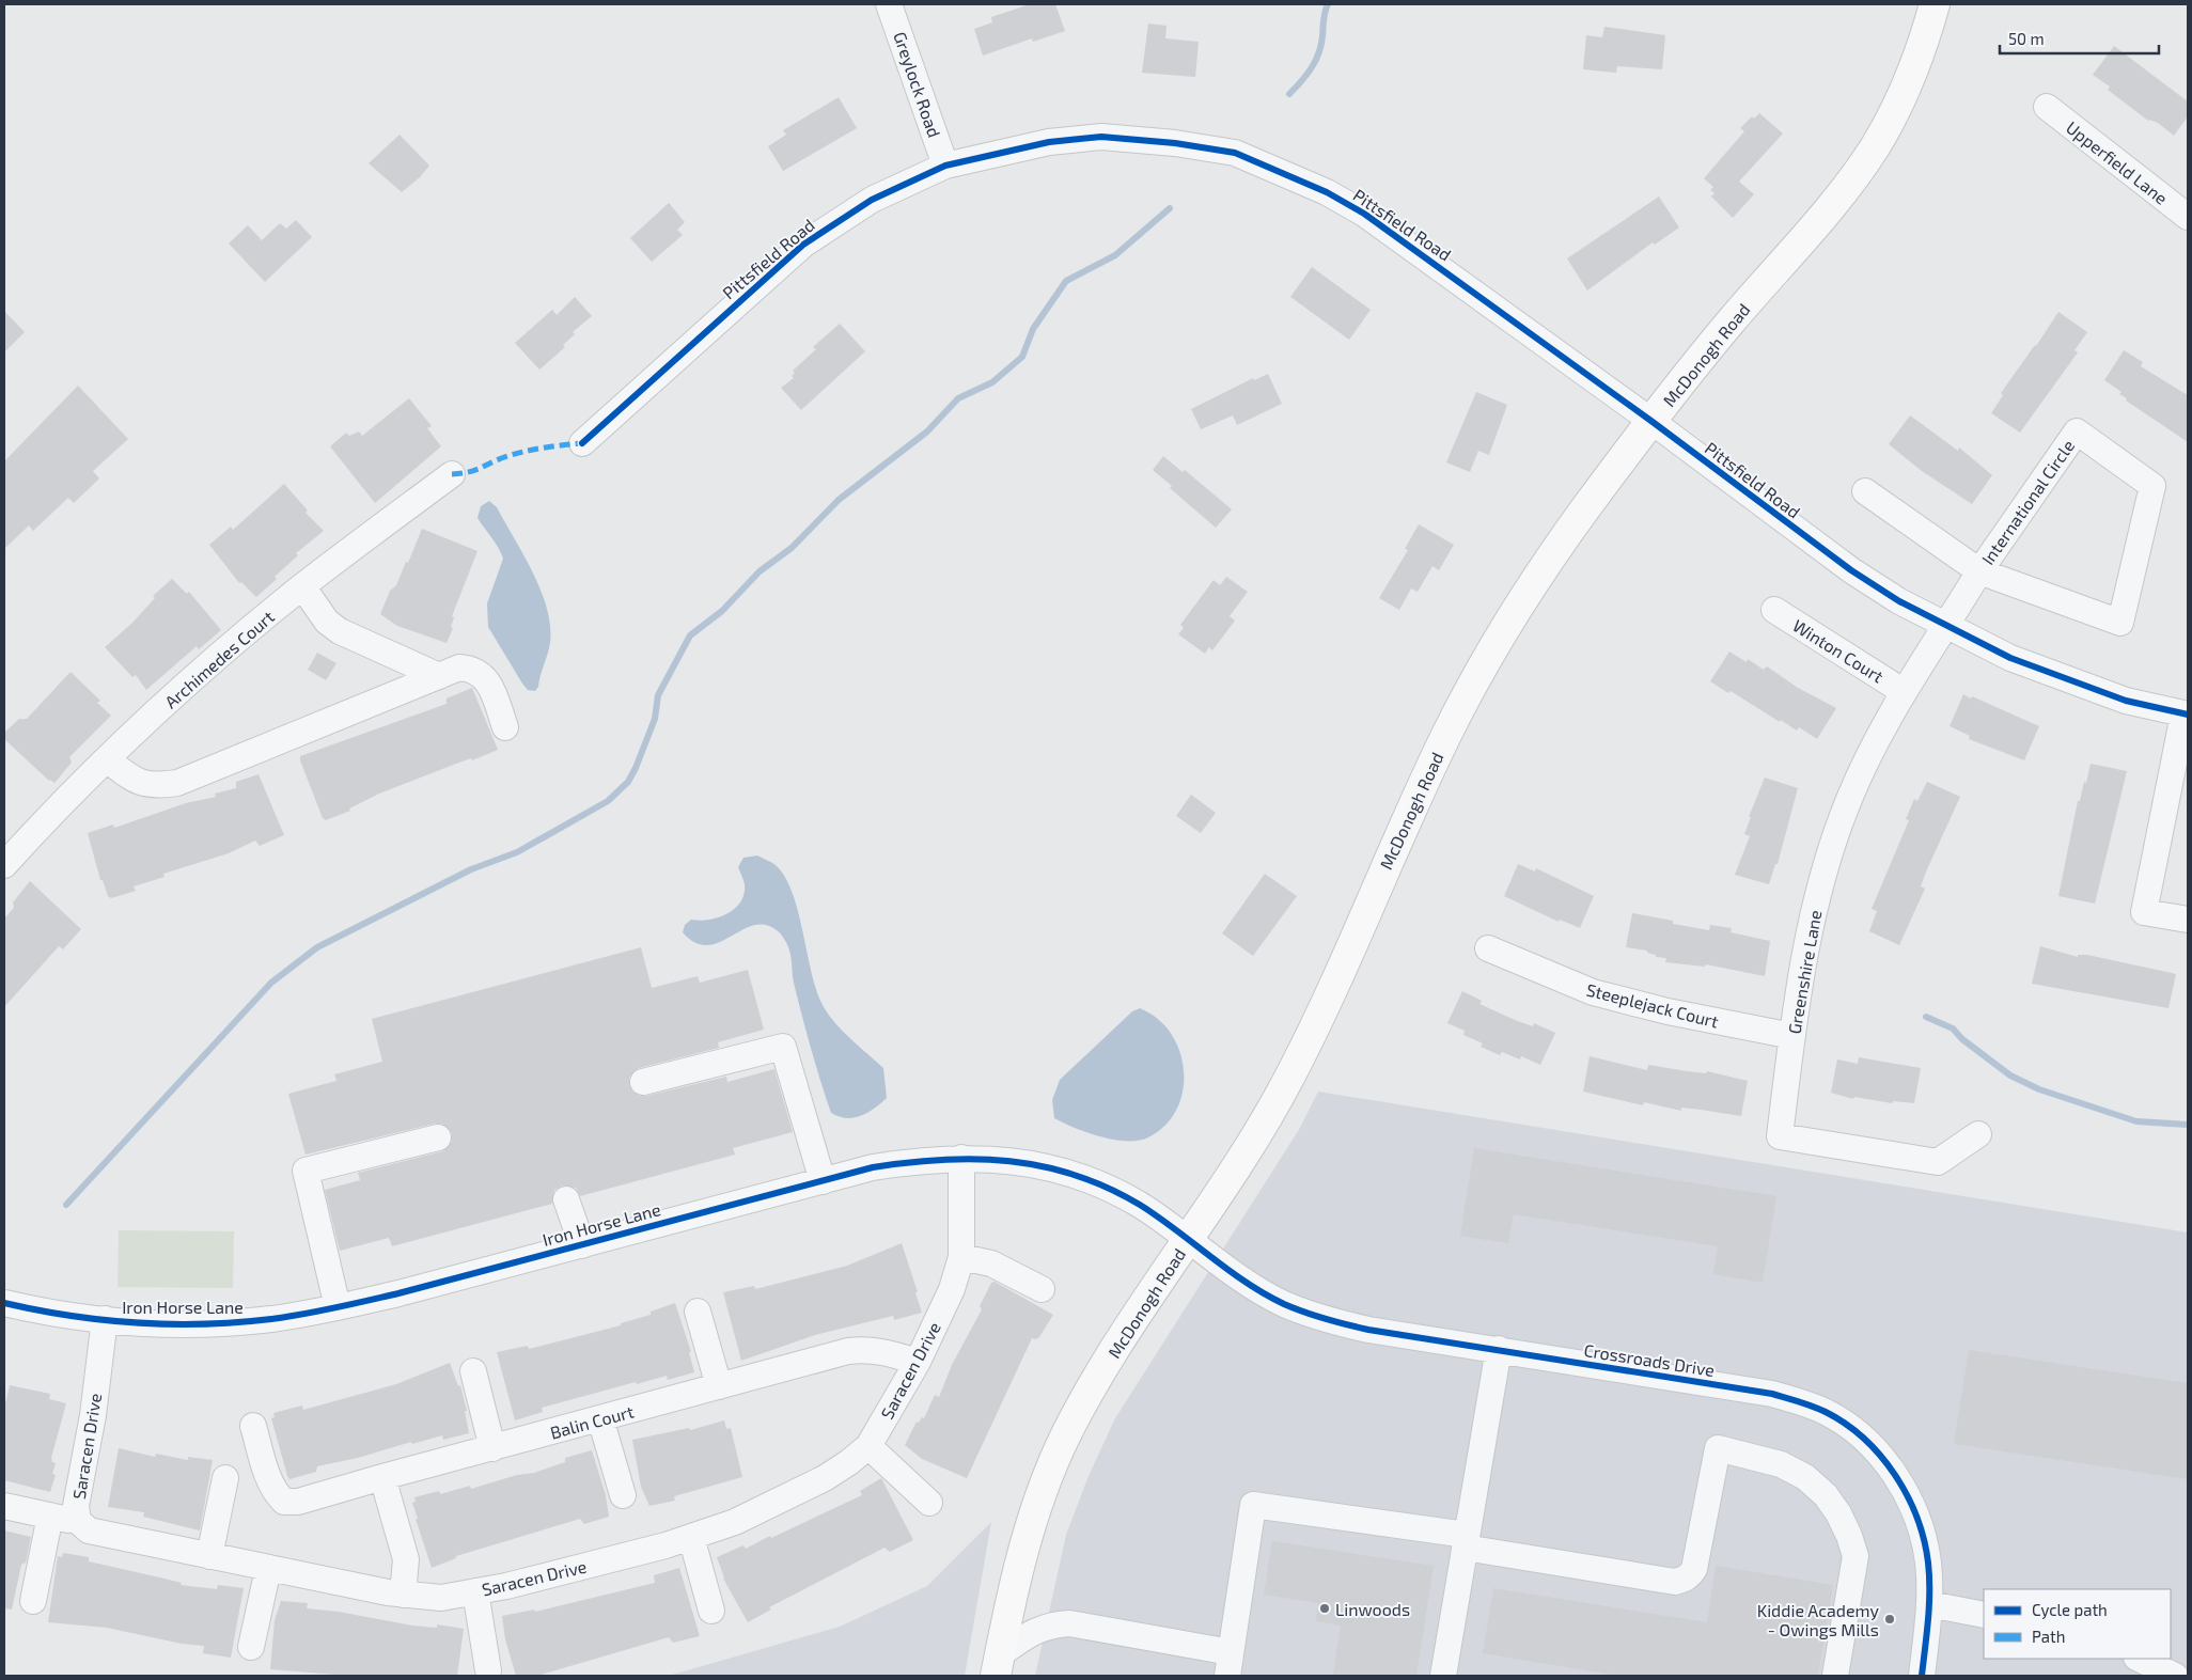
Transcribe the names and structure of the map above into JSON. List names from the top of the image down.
{
  "streets": {
    "main road": ["McDonogh Road"],
    "street": [
      "Greylock Road",
      "Upperfield Lane",
      "Pittsfield Road",
      "International Circle",
      "Winton Court",
      "Archimedes Court",
      "Greenshire Lane",
      "Steeplejack Court",
      "Iron Horse Lane",
      "Crossroads Drive",
      "Saracen Drive",
      "Balin Court"
    ]
  },
  "crossings": [
    ["Greylock Road", "Pittsfield Road"],
    ["Pittsfield Road", "McDonogh Road"],
    ["Pittsfield Road", "International Circle"],
    ["Pittsfield Road", "Greenshire Lane"],
    ["McDonogh Road", "Iron Horse Lane"],
    ["McDonogh Road", "Crossroads Drive"],
    ["International Circle", "Greenshire Lane"],
    ["Winton Court", "Greenshire Lane"],
    ["Greenshire Lane", "Steeplejack Court"],
    ["Iron Horse Lane", "Crossroads Drive"],
    ["Iron Horse Lane", "Saracen Drive"],
    ["Saracen Drive", "Balin Court"]
  ],
  "places": ["Linwoods", "Kiddie Academy - Owings Mills"],
  "legend": ["Cycle path", "Path"],
  "scale_bar": "50 m"
}
